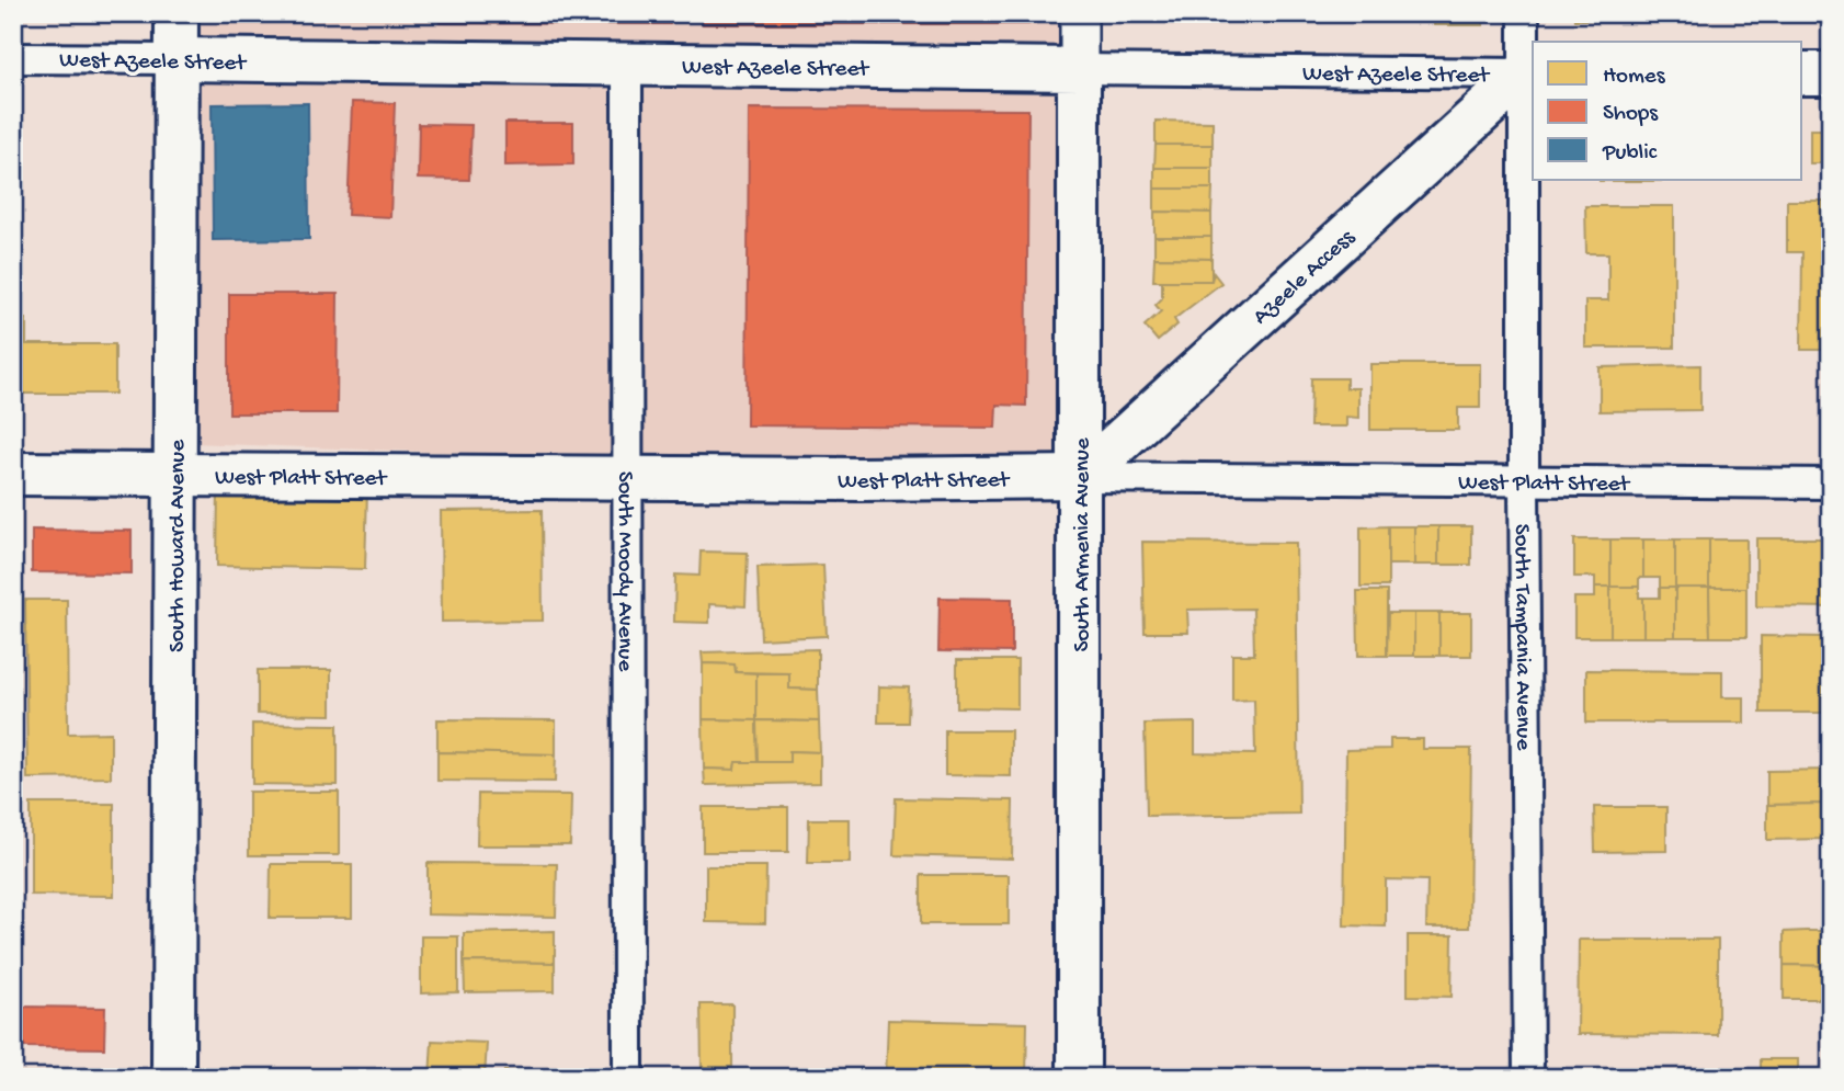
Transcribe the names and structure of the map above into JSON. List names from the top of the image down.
{
  "streets": {
    "main road": [
      "West Azeele Street",
      "Azeele Access",
      "West Platt Street",
      "South Armenia Avenue",
      "South Howard Avenue"
    ],
    "street": ["South Moody Avenue", "South Tampania Avenue"]
  },
  "crossings": [
    ["West Azeele Street", "Azeele Access"],
    ["West Azeele Street", "South Armenia Avenue"],
    ["West Azeele Street", "South Howard Avenue"],
    ["West Azeele Street", "South Moody Avenue"],
    ["West Azeele Street", "South Tampania Avenue"],
    ["Azeele Access", "West Platt Street"],
    ["Azeele Access", "South Armenia Avenue"],
    ["Azeele Access", "South Tampania Avenue"],
    ["West Platt Street", "South Armenia Avenue"],
    ["West Platt Street", "South Howard Avenue"],
    ["West Platt Street", "South Moody Avenue"],
    ["West Platt Street", "South Tampania Avenue"]
  ],
  "legend": ["Homes", "Shops", "Public"]
}
